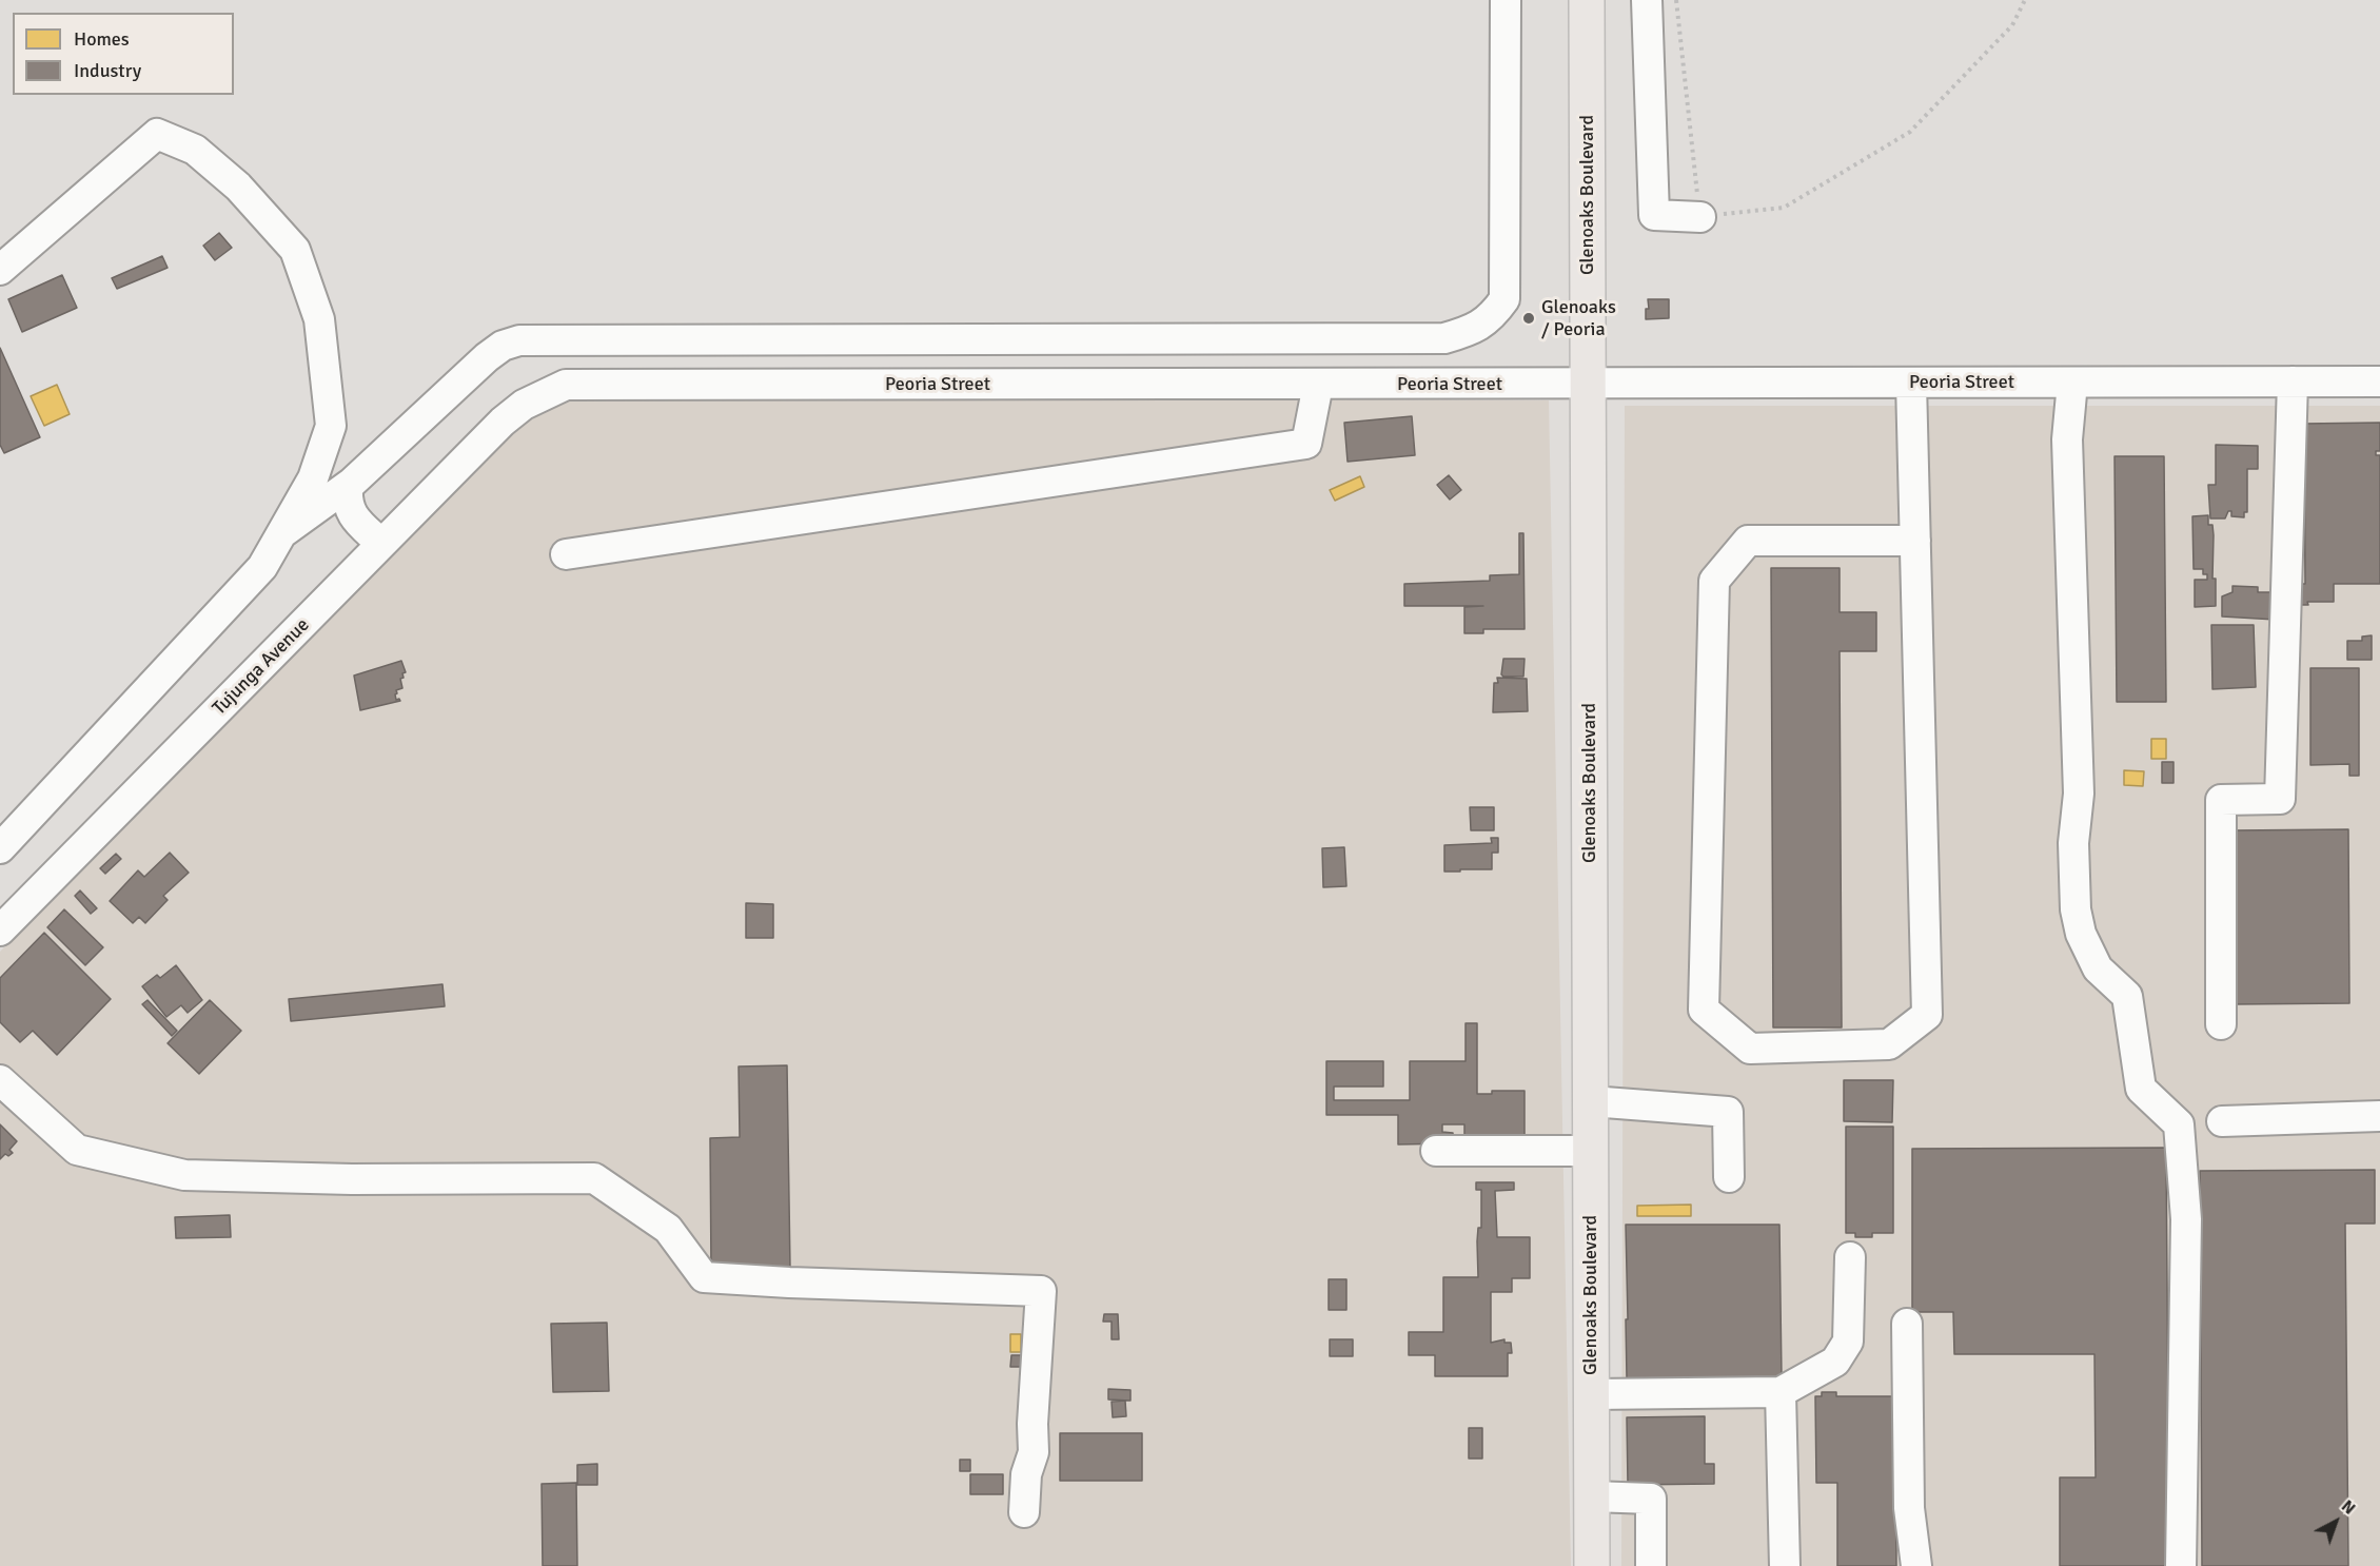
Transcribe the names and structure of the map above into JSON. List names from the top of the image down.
{
  "streets": {
    "main road": ["Glenoaks Boulevard"],
    "street": ["Peoria Street", "Tujunga Avenue"]
  },
  "crossings": [
    ["Glenoaks Boulevard", "Peoria Street"],
    ["Peoria Street", "Tujunga Avenue"]
  ],
  "places": ["Glenoaks / Peoria"],
  "legend": ["Homes", "Industry"],
  "north": "top right"
}
